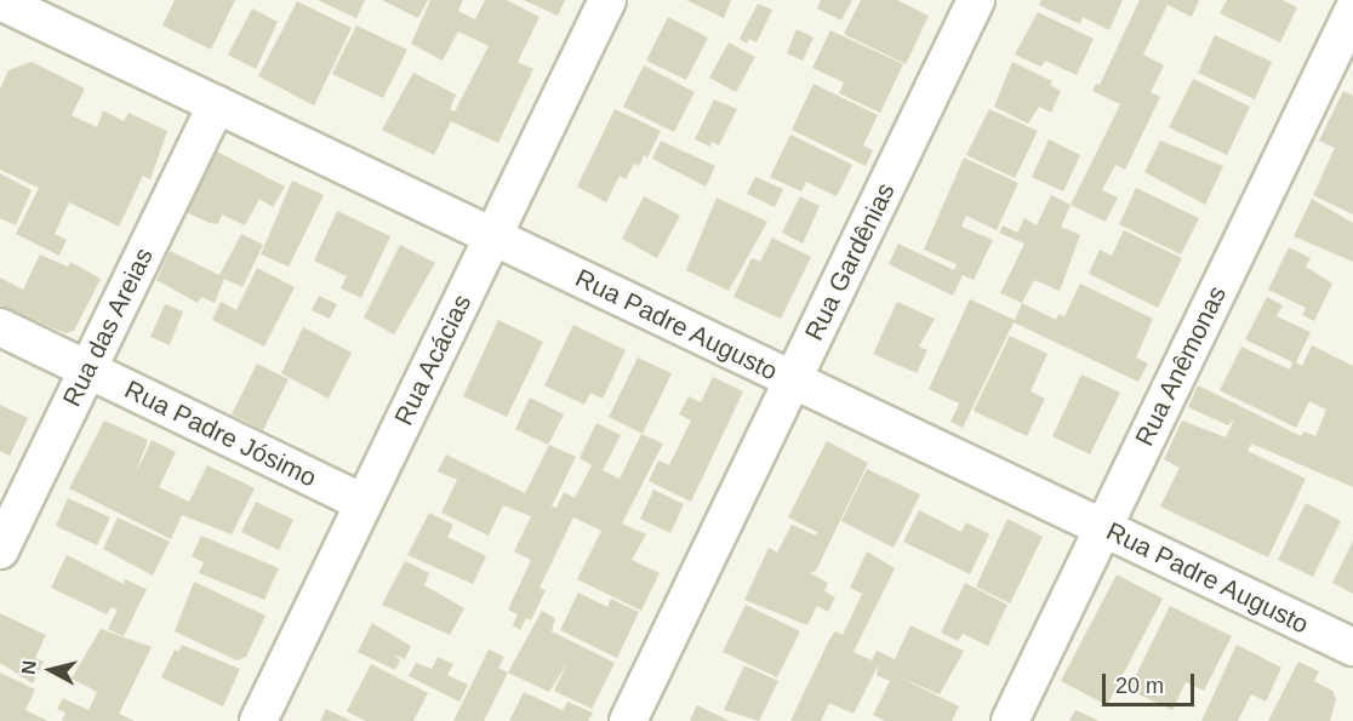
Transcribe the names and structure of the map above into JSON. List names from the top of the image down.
{
  "streets": {
    "street": [
      "Rua Gardênias",
      "Rua Padre Augusto",
      "Rua das Areias",
      "Rua Acácias",
      "Rua Anêmonas",
      "Rua Padre Jósimo"
    ]
  },
  "crossings": [
    ["Rua Gardênias", "Rua Padre Augusto"],
    ["Rua Padre Augusto", "Rua das Areias"],
    ["Rua Padre Augusto", "Rua Acácias"],
    ["Rua Padre Augusto", "Rua Anêmonas"],
    ["Rua das Areias", "Rua Padre Jósimo"],
    ["Rua Acácias", "Rua Padre Jósimo"]
  ],
  "scale_bar": "20 m",
  "north": "left"
}
